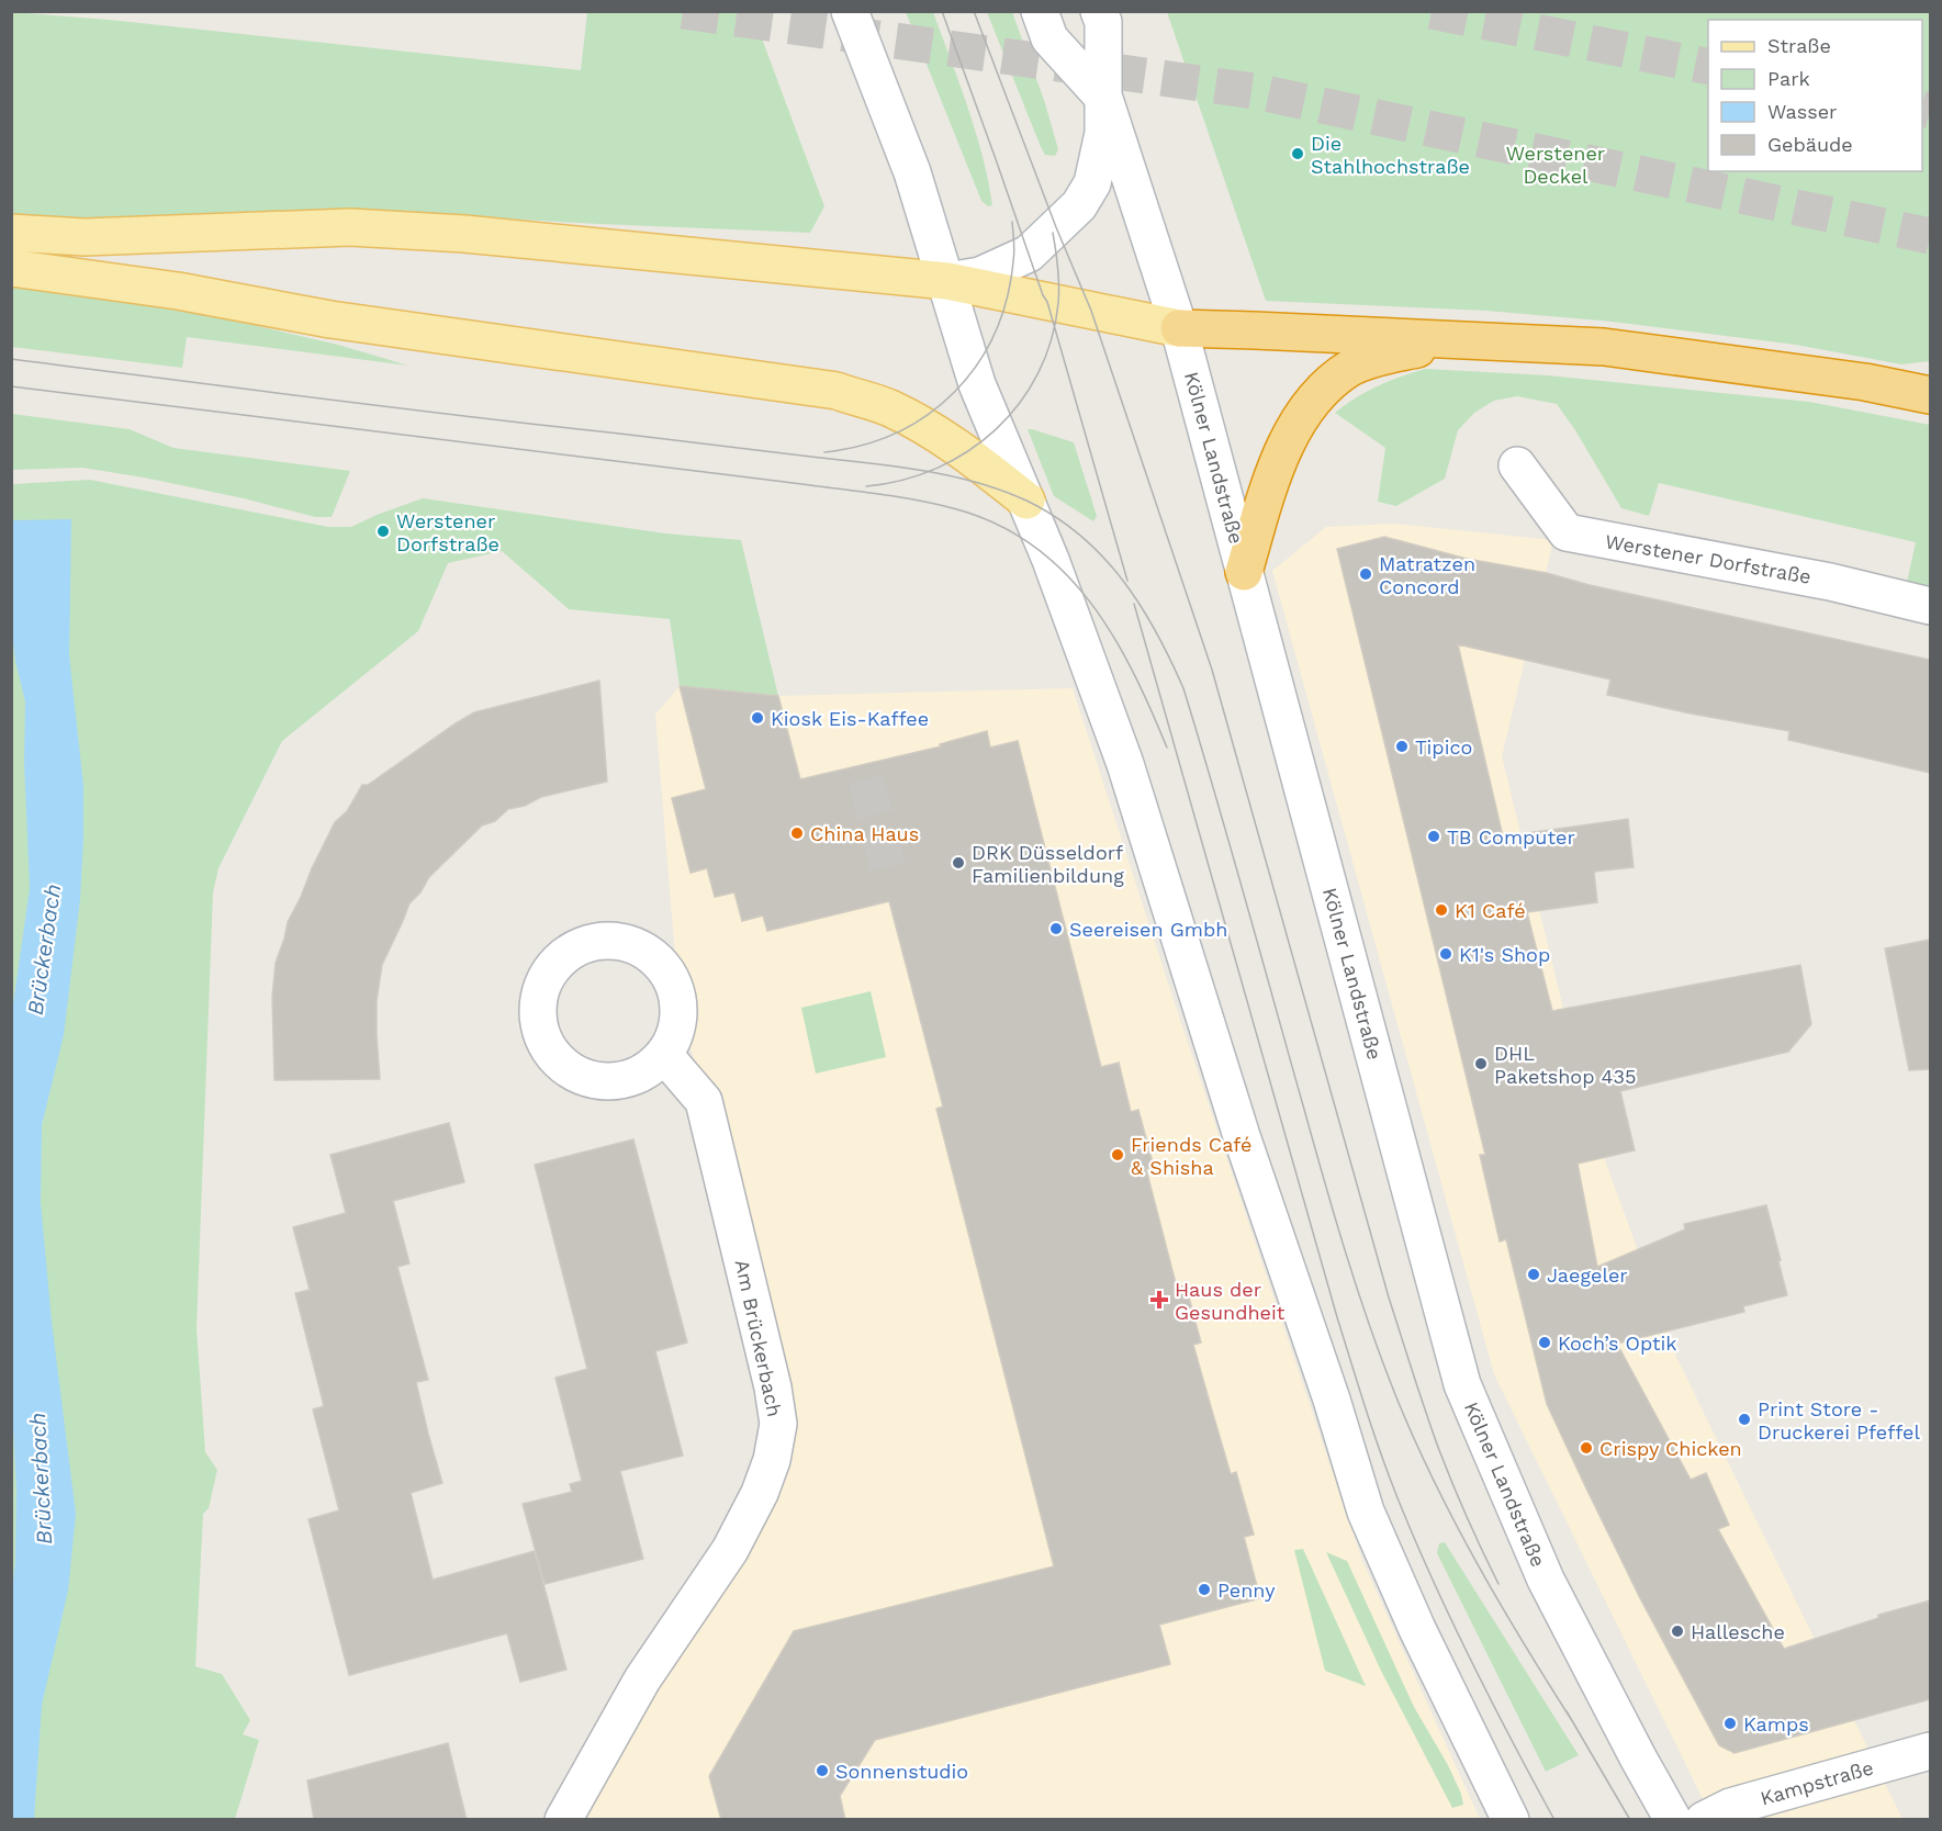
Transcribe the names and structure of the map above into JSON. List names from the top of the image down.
{
  "streets": {
    "main road": [
      "Kölner Landstraße",
      "Werstener Dorfstraße",
      "Am Brückerbach",
      "Kampstraße"
    ]
  },
  "water": ["Brückerbach"],
  "parks": ["Werstener Deckel"],
  "places": {
    "other": [
      "Die Stahlhochstraße",
      "Werstener Dorfstraße",
      "Matratzen Concord",
      "Kiosk Eis-Kaffee",
      "Tipico",
      "China Haus",
      "TB Computer",
      "DRK Düsseldorf Familienbildung",
      "K1 Café",
      "Seereisen Gmbh",
      "K1's Shop",
      "DHL Paketshop 435",
      "Friends Café & Shisha",
      "Jaegeler",
      "Koch’s Optik",
      "Print Store - Druckerei Pfeffel",
      "Crispy Chicken",
      "Penny",
      "Hallesche",
      "Kamps",
      "Sonnenstudio"
    ],
    "health": ["Haus der Gesundheit"]
  },
  "legend": [
    "Straße",
    "Park",
    "Wasser",
    "Gebäude"
  ]
}
